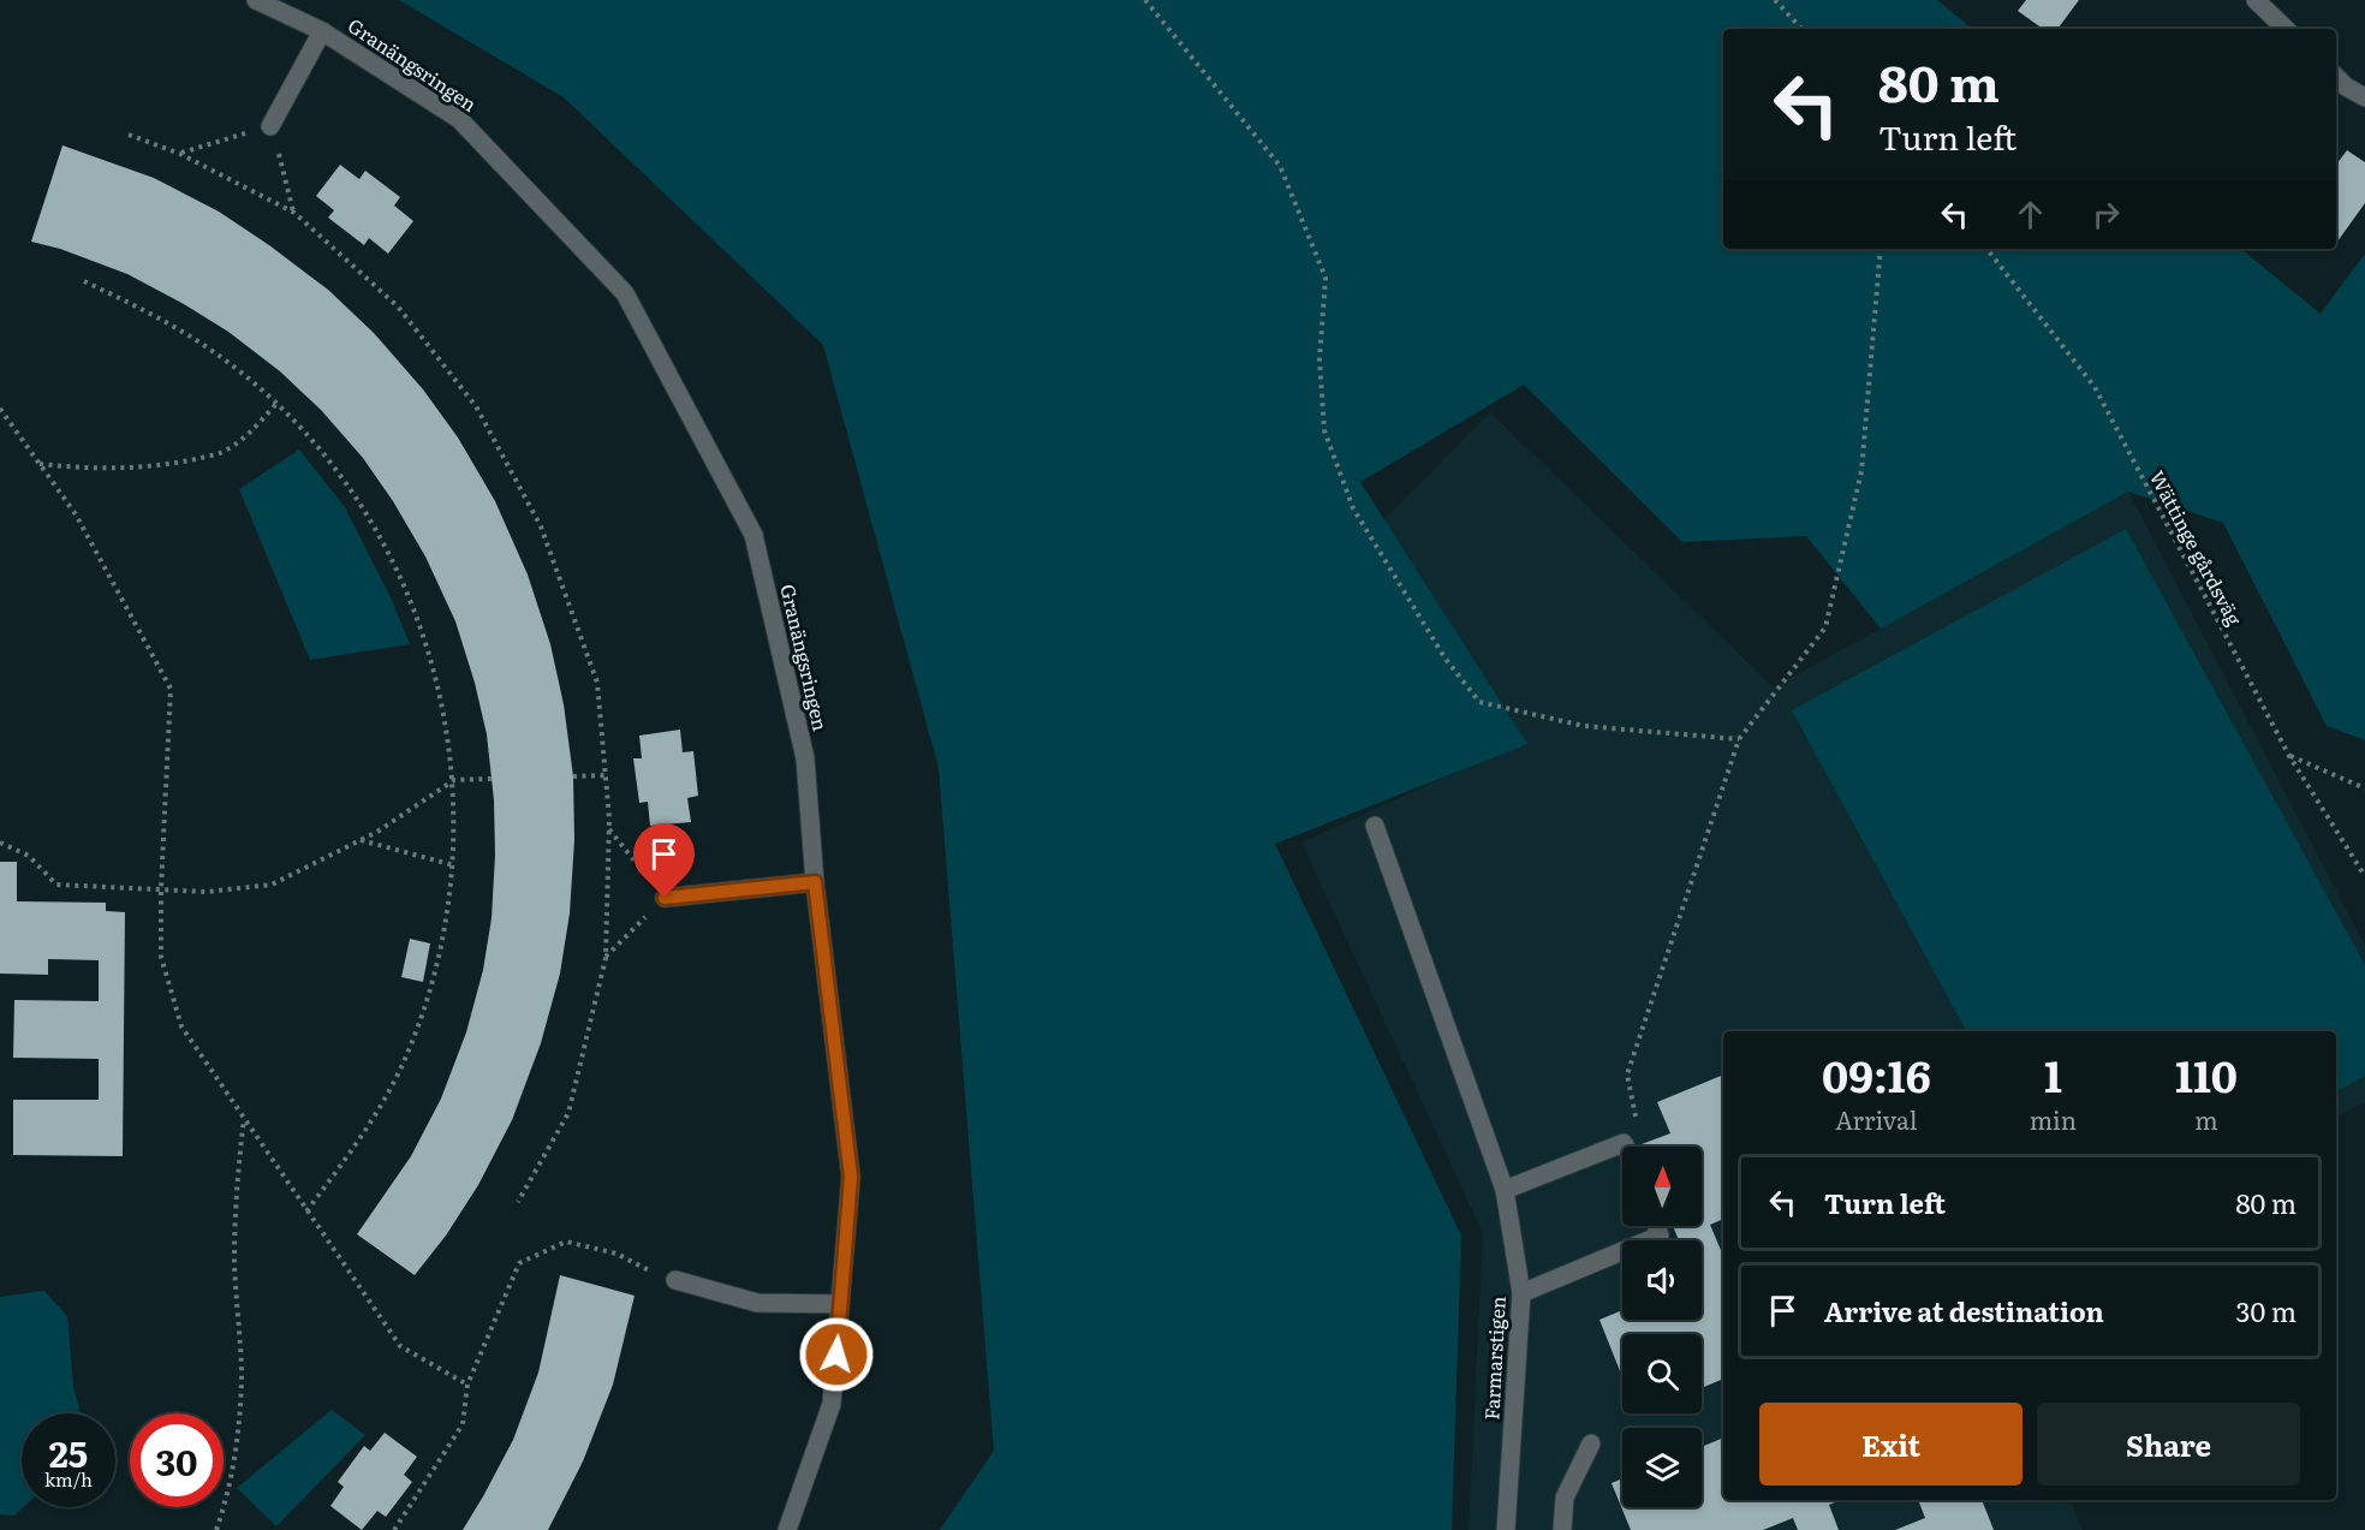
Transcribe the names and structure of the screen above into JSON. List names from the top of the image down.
{
  "streets": {
    "street": ["Granängsringen", "Farmarstigen"],
    "path": ["Wättinge gårdsväg"]
  },
  "north": "top",
  "page": {
    "turn": ["80 m", "Turn left"],
    "eta": [
      "09:16",
      "Arrival",
      "1",
      "min",
      "110",
      "m"
    ],
    "list": [
      {
        "name": "Turn left",
        "value": "80 m"
      },
      {
        "name": "Arrive at destination",
        "value": "30 m"
      }
    ],
    "buttons": ["Exit", "Share"],
    "speed": "25 km/h",
    "limit": "30"
  }
}
